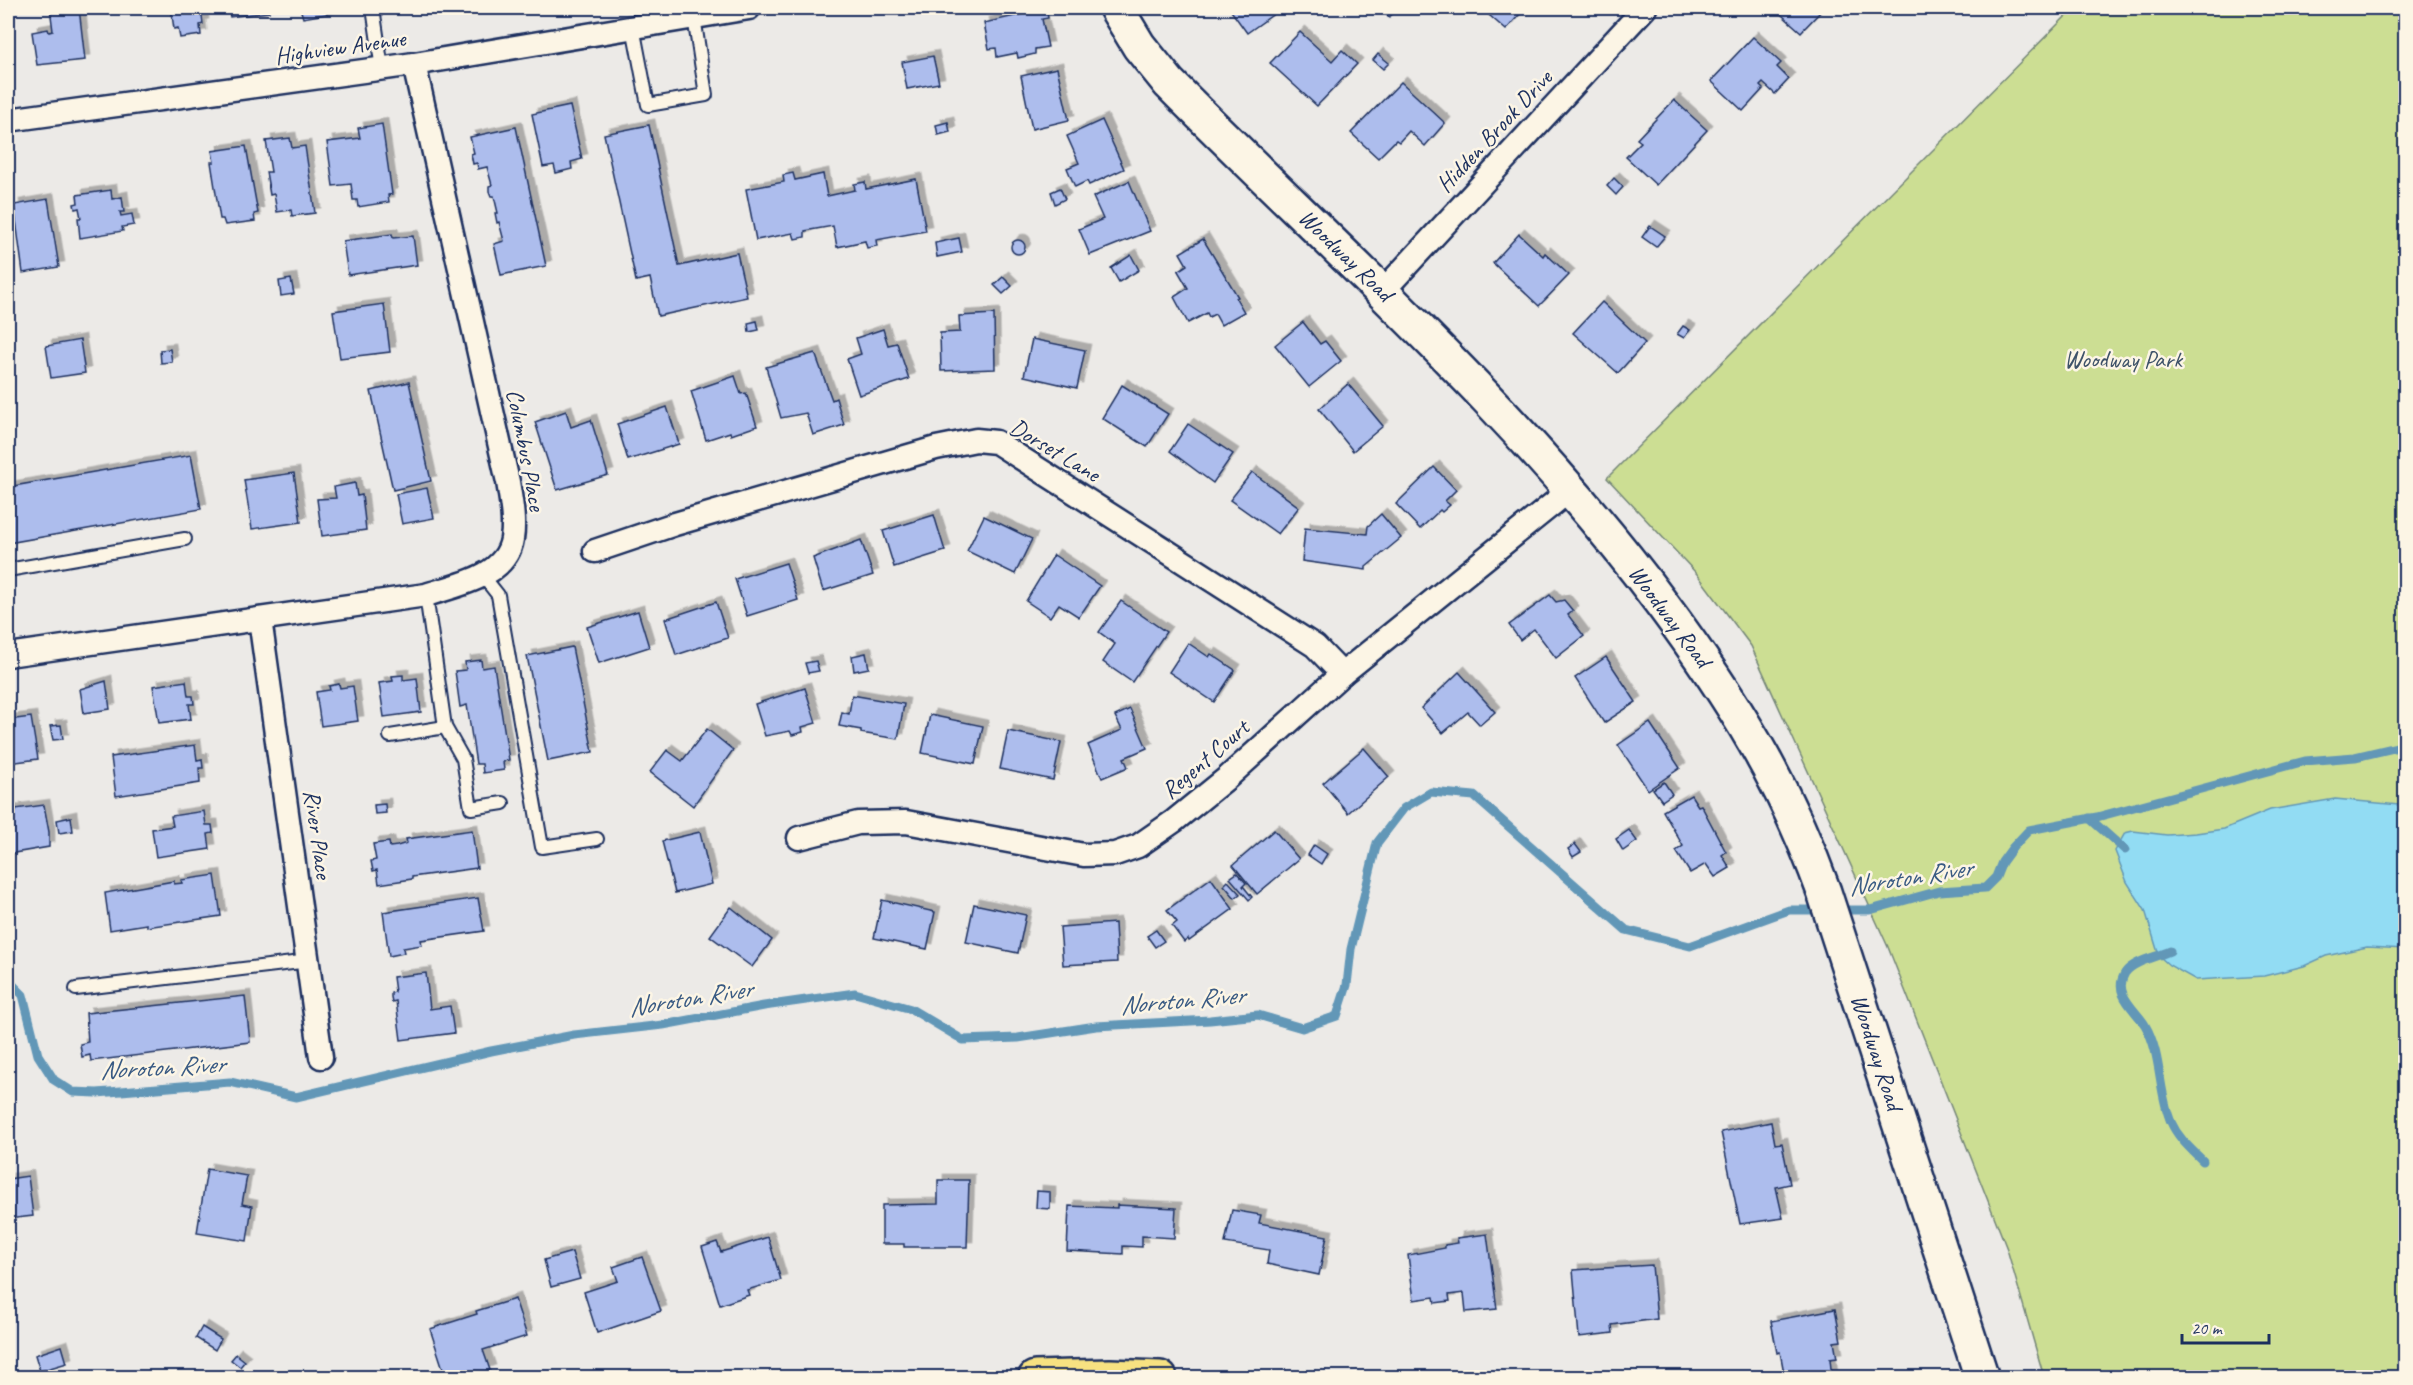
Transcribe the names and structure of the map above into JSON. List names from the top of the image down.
{
  "streets": {
    "street": [
      "Highview Avenue",
      "Hidden Brook Drive",
      "Woodway Road",
      "Columbus Place",
      "Dorset Lane",
      "Regent Court",
      "River Place"
    ]
  },
  "crossings": [
    ["Highview Avenue", "Columbus Place"],
    ["Hidden Brook Drive", "Woodway Road"],
    ["Woodway Road", "Regent Court"],
    ["Columbus Place", "River Place"],
    ["Dorset Lane", "Regent Court"]
  ],
  "water": ["Noroton River"],
  "parks": ["Woodway Park"],
  "scale_bar": "20 m"
}
